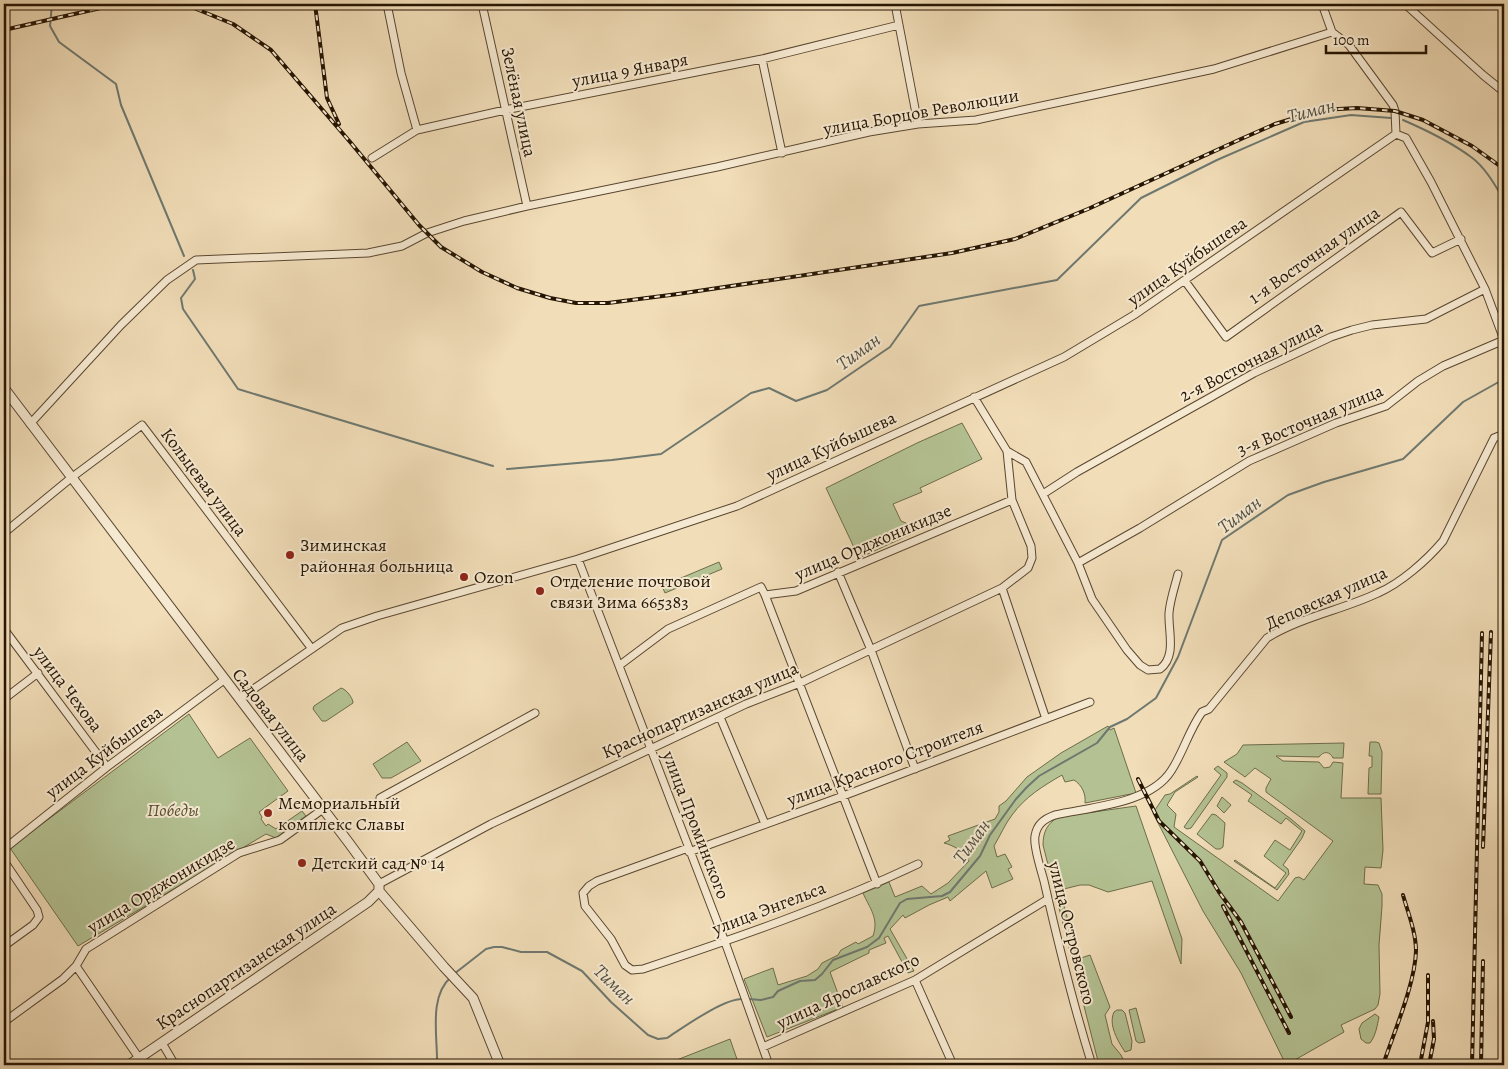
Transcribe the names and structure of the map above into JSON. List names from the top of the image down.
{
  "streets": {
    "street": [
      "улица 9 Января",
      "Зелёная улица",
      "улица Борцов Революции",
      "1-я Восточная улица",
      "улица Куйбышева",
      "2-я Восточная улица",
      "3-я Восточная улица",
      "Кольцевая улица",
      "улица Орджоникидзе",
      "Деповская улица",
      "улица Чехова",
      "Краснопартизанская улица",
      "Садовая улица",
      "улица Красного Строителя",
      "улица Проминского",
      "улица Энгельса",
      "улица Островского",
      "улица Ярославского"
    ]
  },
  "crossings": [
    ["улица 9 Января", "Зелёная улица"],
    ["Зелёная улица", "улица Борцов Революции"],
    ["улица Борцов Революции", "Садовая улица"],
    ["1-я Восточная улица", "улица Куйбышева"],
    ["улица Куйбышева", "Кольцевая улица"],
    ["улица Куйбышева", "улица Чехова"],
    ["улица Куйбышева", "Садовая улица"],
    ["улица Куйбышева", "улица Проминского"],
    ["Кольцевая улица", "Садовая улица"],
    ["улица Орджоникидзе", "Краснопартизанская улица"],
    ["улица Орджоникидзе", "Садовая улица"],
    ["улица Орджоникидзе", "улица Проминского"],
    ["Деповская улица", "улица Островского"],
    ["Краснопартизанская улица", "Садовая улица"],
    ["Краснопартизанская улица", "улица Проминского"],
    ["улица Красного Строителя", "улица Проминского"],
    ["улица Красного Строителя", "улица Энгельса"],
    ["улица Проминского", "улица Энгельса"],
    ["улица Проминского", "улица Ярославского"],
    ["улица Островского", "улица Ярославского"]
  ],
  "water": ["Тиман"],
  "parks": ["Победы"],
  "places": [
    "Зиминская районная больница",
    "Ozon",
    "Отделение почтовой связи Зима 665383",
    "Мемориальный комплекс Славы",
    "Детский сад № 14"
  ],
  "scale_bar": "100 m"
}
